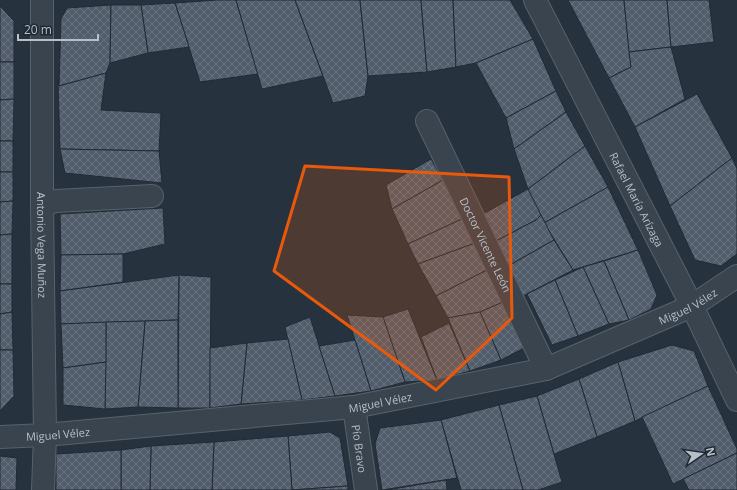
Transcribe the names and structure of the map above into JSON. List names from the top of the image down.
{
  "streets": {
    "street": [
      "Rafael María Arízaga",
      "Antonio Vega Muñoz",
      "Doctor Vicente León",
      "Miguel Vélez",
      "Pío Bravo"
    ]
  },
  "crossings": [
    ["Rafael María Arízaga", "Miguel Vélez"],
    ["Antonio Vega Muñoz", "Miguel Vélez"],
    ["Doctor Vicente León", "Miguel Vélez"],
    ["Miguel Vélez", "Pío Bravo"]
  ],
  "scale_bar": "20 m",
  "north": "right"
}
